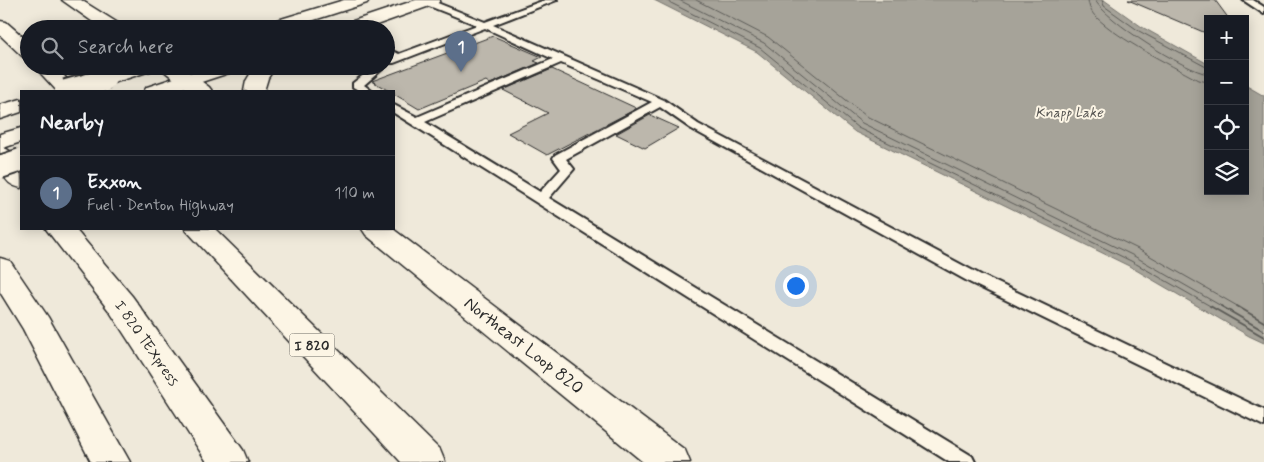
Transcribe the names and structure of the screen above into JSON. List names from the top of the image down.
{
  "streets": {
    "main road": ["I 820 TEXpress", "I 820", "Northeast Loop 820"]
  },
  "water": ["Knapp Lake"],
  "page": {
    "map_buttons": ["+", "−"],
    "search": "Search here",
    "pins": "1",
    "heading": "Nearby",
    "list": [
      {
        "mark": "1",
        "name": "Exxon",
        "note": "Fuel · Denton Highway",
        "value": "110 m"
      }
    ]
  }
}
